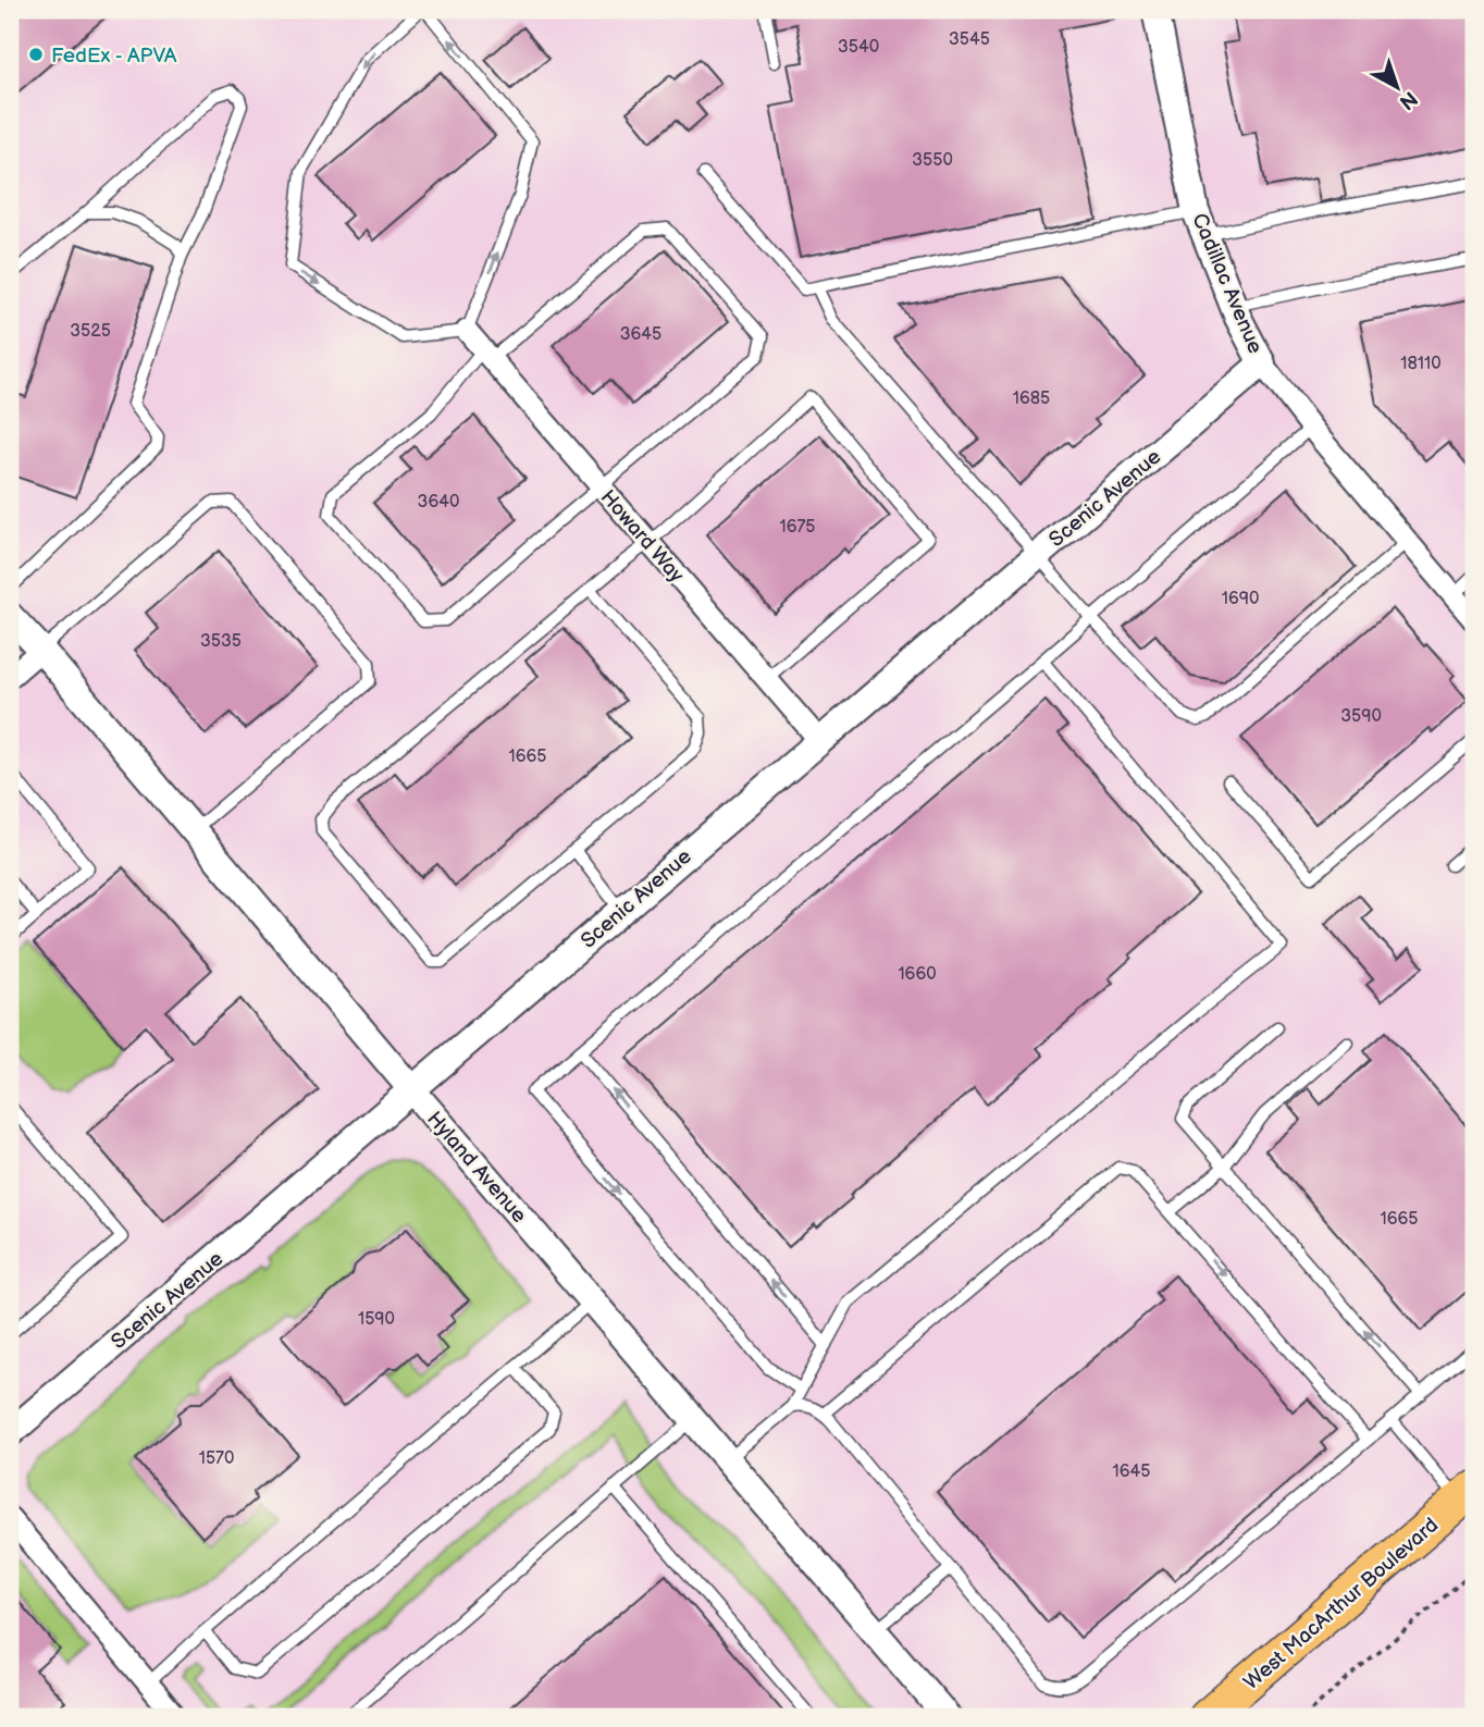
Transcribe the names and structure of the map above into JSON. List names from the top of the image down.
{
  "streets": {
    "main road": ["West MacArthur Boulevard"],
    "street": [
      "Cadillac Avenue",
      "Scenic Avenue",
      "Howard Way",
      "Hyland Avenue"
    ]
  },
  "crossings": [
    ["Cadillac Avenue", "Scenic Avenue"],
    ["Scenic Avenue", "Howard Way"],
    ["Scenic Avenue", "Hyland Avenue"]
  ],
  "places": ["FedEx - APVA"],
  "house_numbers": [
    "3545",
    "3540",
    "3550",
    "3525",
    "3645",
    "18110",
    "1685",
    "3640",
    "1675",
    "1690",
    "3535",
    "3590",
    "1665",
    "1660",
    "1665",
    "1590",
    "1570",
    "1645"
  ],
  "north": "bottom right"
}
